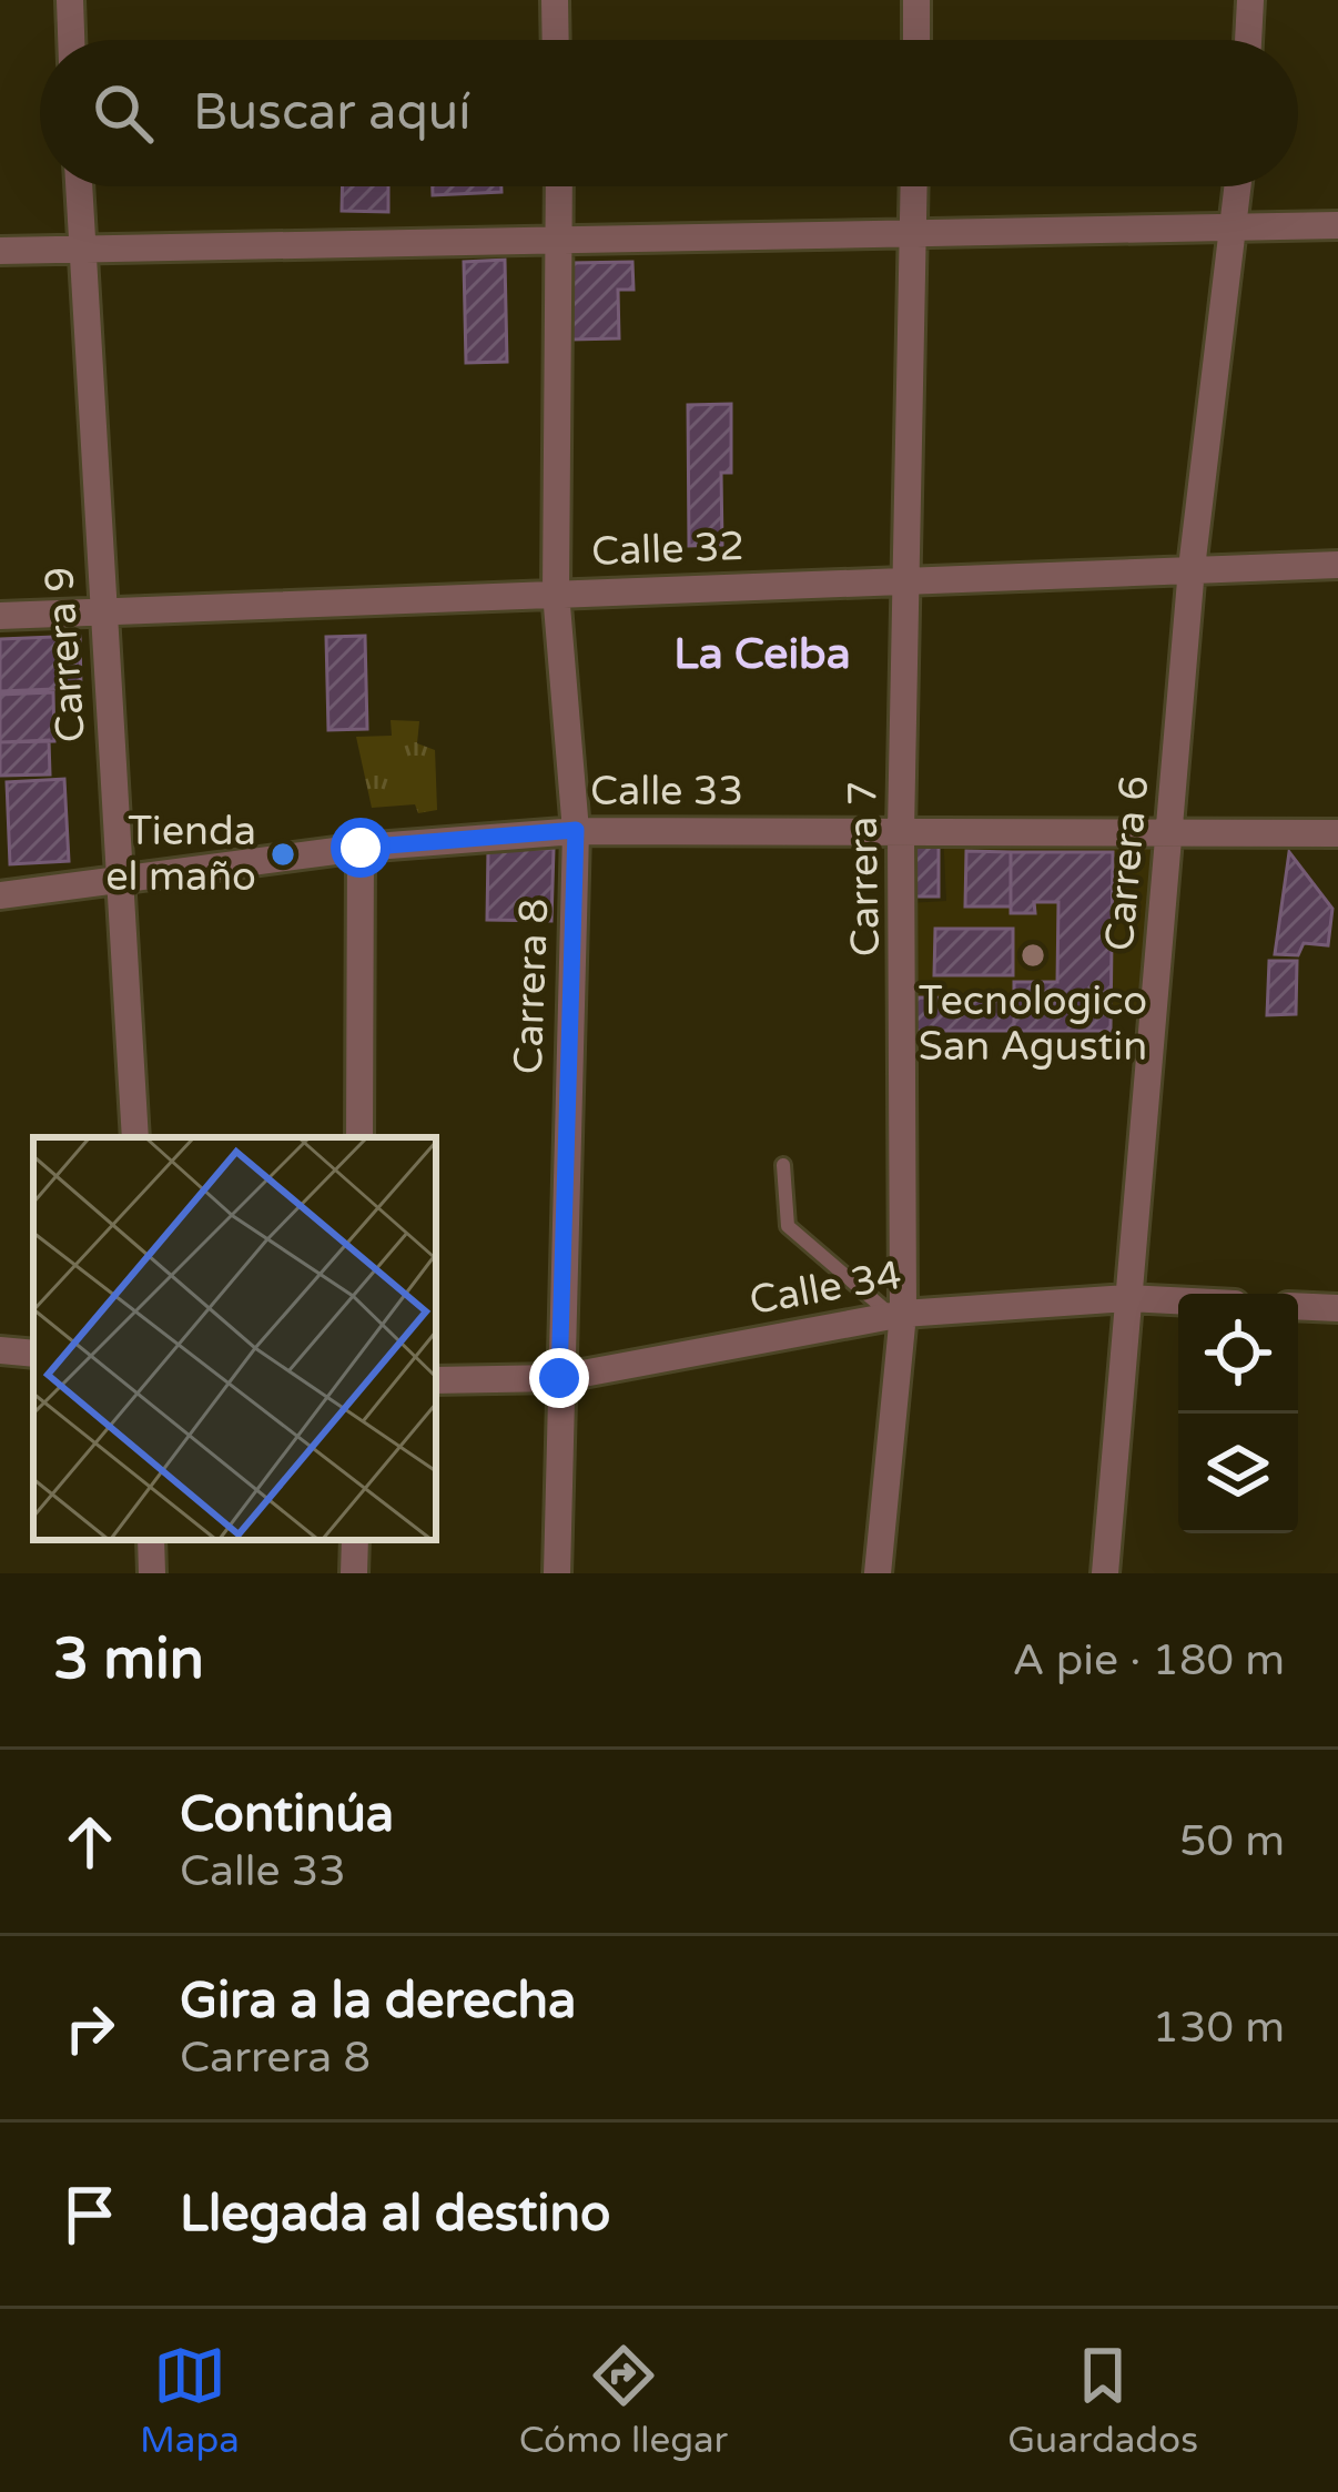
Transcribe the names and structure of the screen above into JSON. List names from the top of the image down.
{
  "streets": {
    "street": [
      "Calle 32",
      "Carrera 9",
      "Calle 33",
      "Carrera 6",
      "Carrera 7",
      "Carrera 8",
      "Calle 34"
    ]
  },
  "crossings": [
    ["Calle 32", "Carrera 9"],
    ["Calle 32", "Carrera 6"],
    ["Calle 32", "Carrera 7"],
    ["Calle 32", "Carrera 8"],
    ["Carrera 9", "Calle 33"],
    ["Calle 33", "Carrera 6"],
    ["Calle 33", "Carrera 7"],
    ["Calle 33", "Carrera 8"],
    ["Carrera 6", "Calle 34"],
    ["Carrera 7", "Calle 34"],
    ["Carrera 8", "Calle 34"]
  ],
  "districts": ["La Ceiba"],
  "places": ["Tienda el maño", "Tecnologico San Agustin"],
  "page": {
    "search": "Buscar aquí",
    "heading": ["3 min", "A pie · 180 m"],
    "list": [
      ["Continúa", "Calle 33", "50 m"],
      ["Gira a la derecha", "Carrera 8", "130 m"],
      "Llegada al destino"
    ],
    "nav": ["Mapa", "Cómo llegar", "Guardados"]
  }
}
